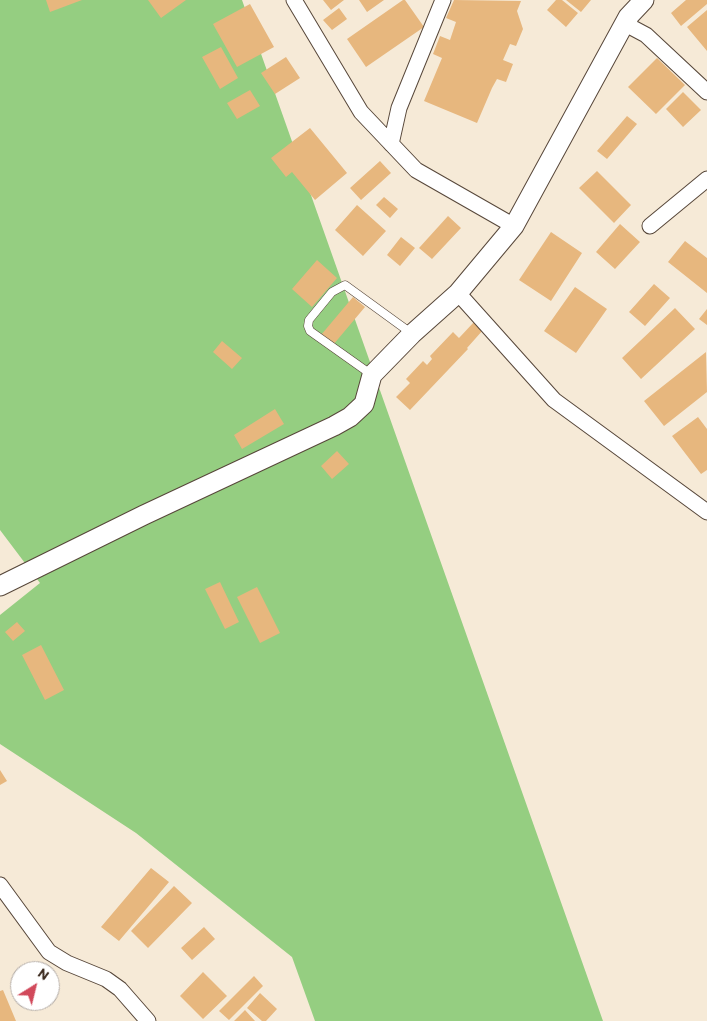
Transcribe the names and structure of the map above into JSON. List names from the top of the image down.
{
  "north": "top right"
}
